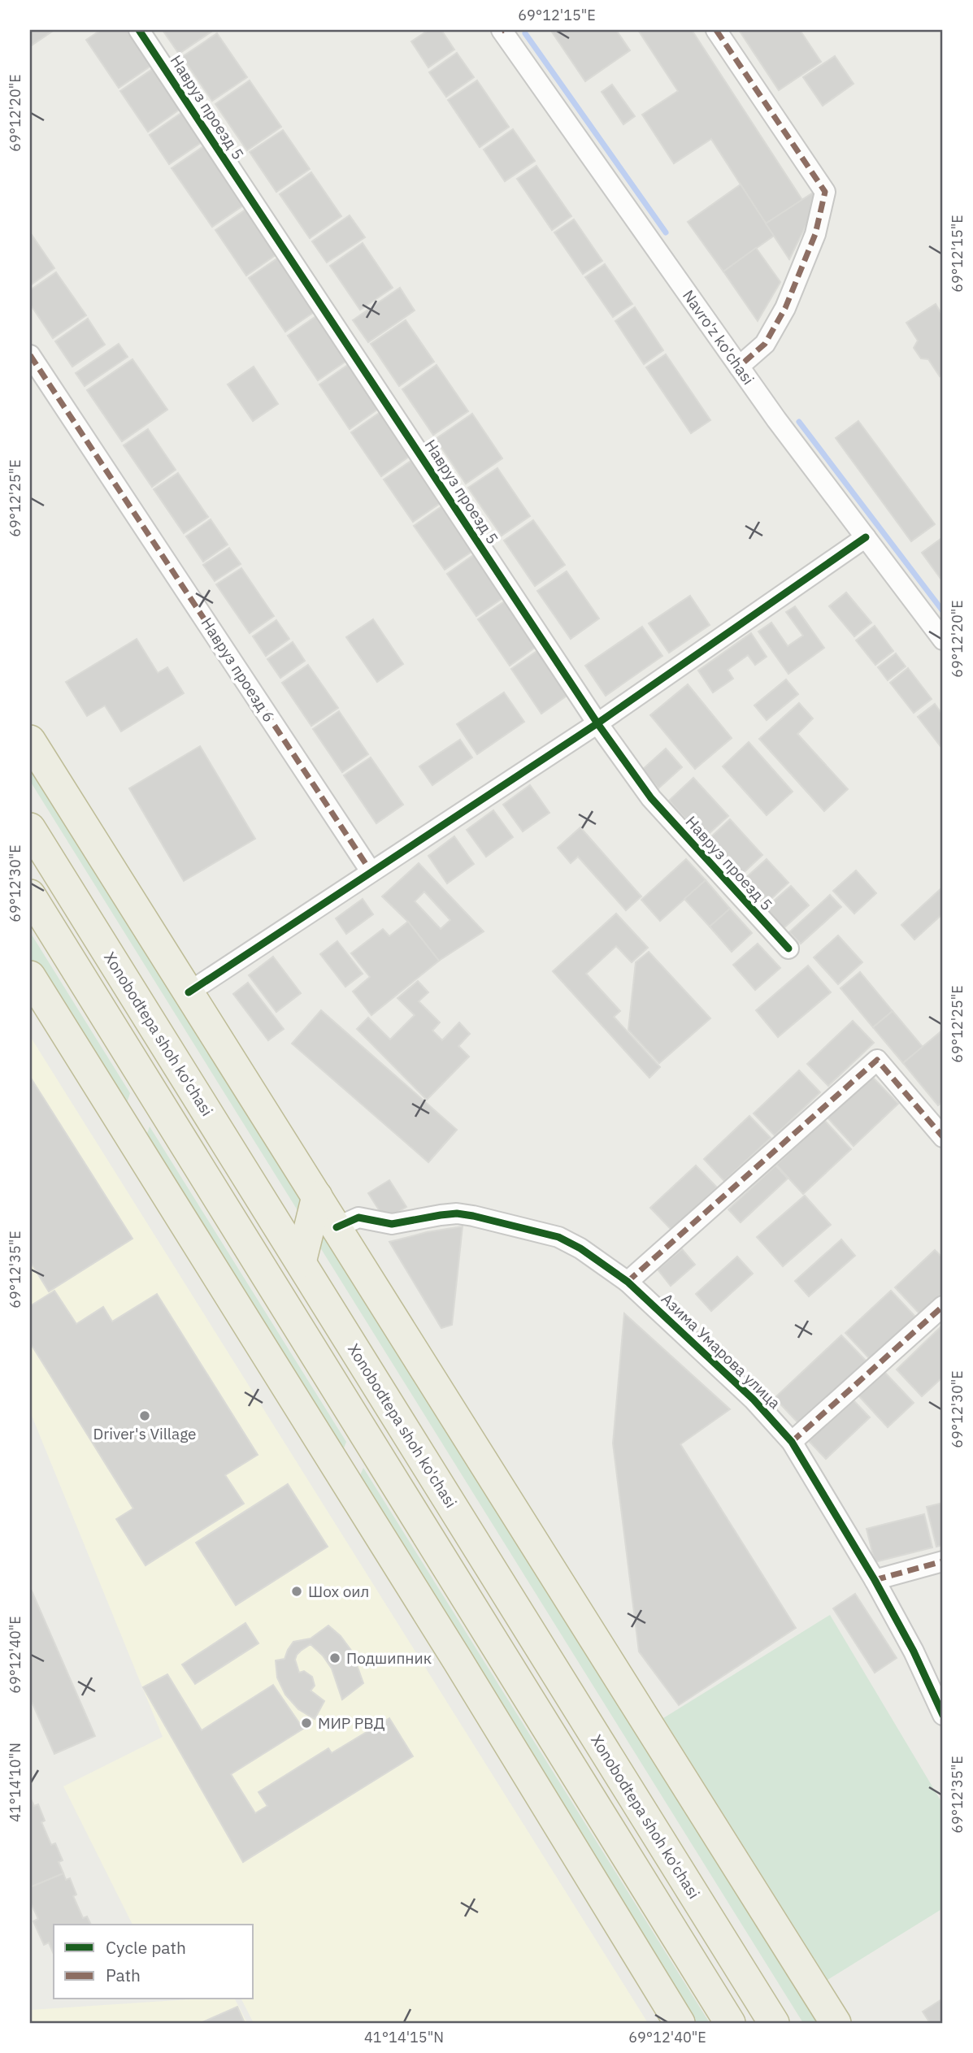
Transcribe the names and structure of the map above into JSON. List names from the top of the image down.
{
  "streets": {
    "highway": ["Xonobodtepa shoh ko'chasi"],
    "street": [
      "Навруз проезд 5",
      "Navro'z ko'chasi",
      "Навруз проезд 6",
      "Азима Умарова улица"
    ]
  },
  "places": [
    "Driver's Village",
    "Шох оил",
    "Подшипник",
    "МИР РВД"
  ],
  "legend": ["Cycle path", "Path"],
  "coordinates": [
    "69°12'15\"E",
    "69°12'20\"E",
    "69°12'25\"E",
    "69°12'30\"E",
    "69°12'35\"E",
    "69°12'40\"E",
    "41°14'10\"N",
    "41°14'15\"N"
  ]
}
